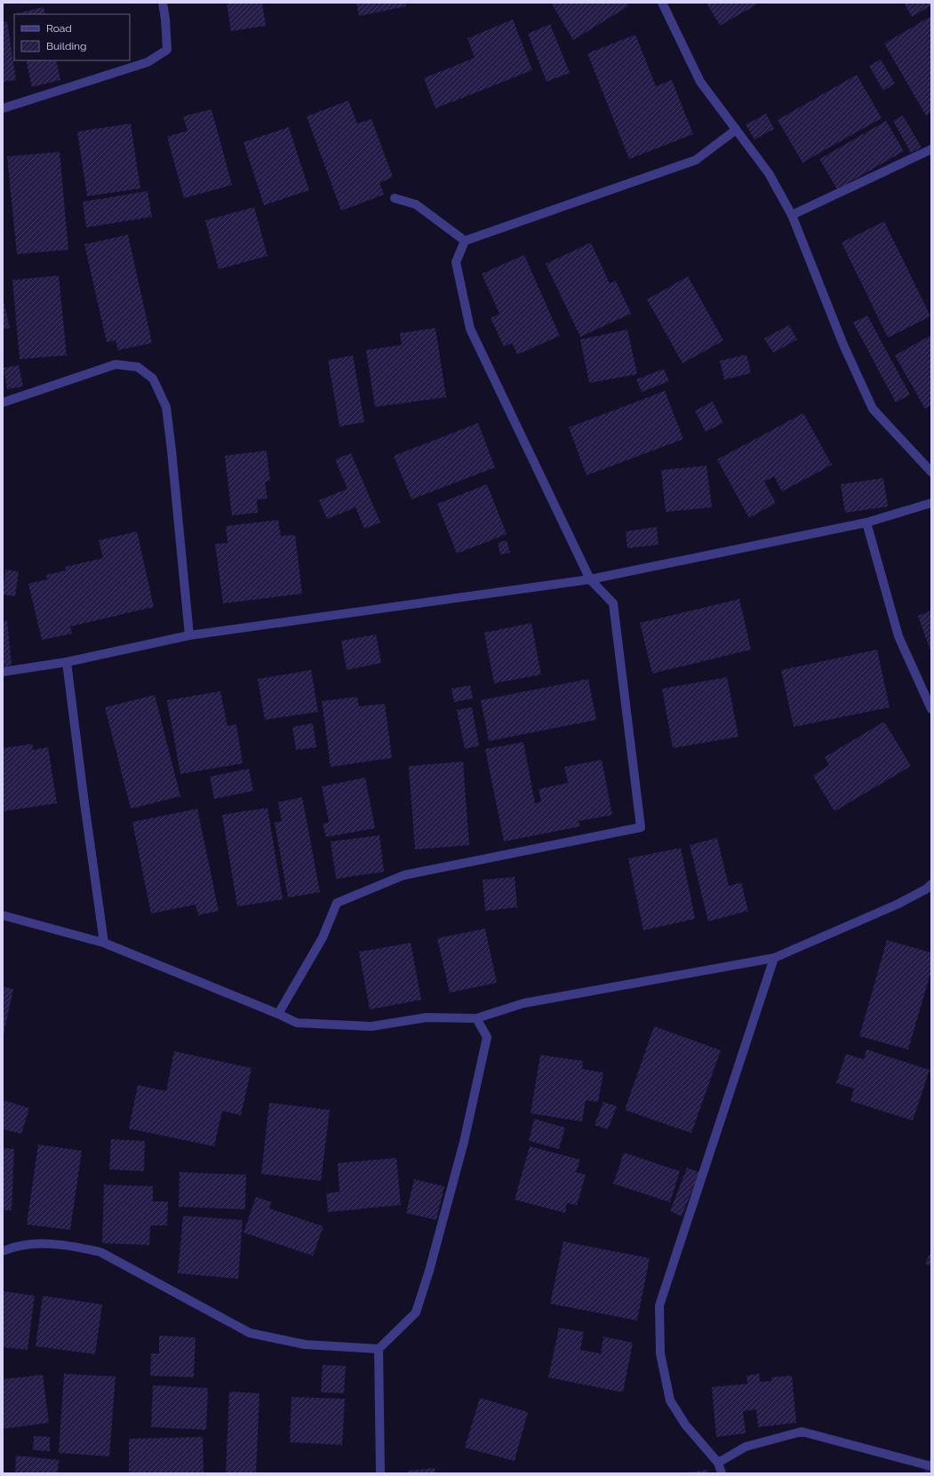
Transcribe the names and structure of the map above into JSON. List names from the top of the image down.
{
  "legend": ["Road", "Building"]
}
